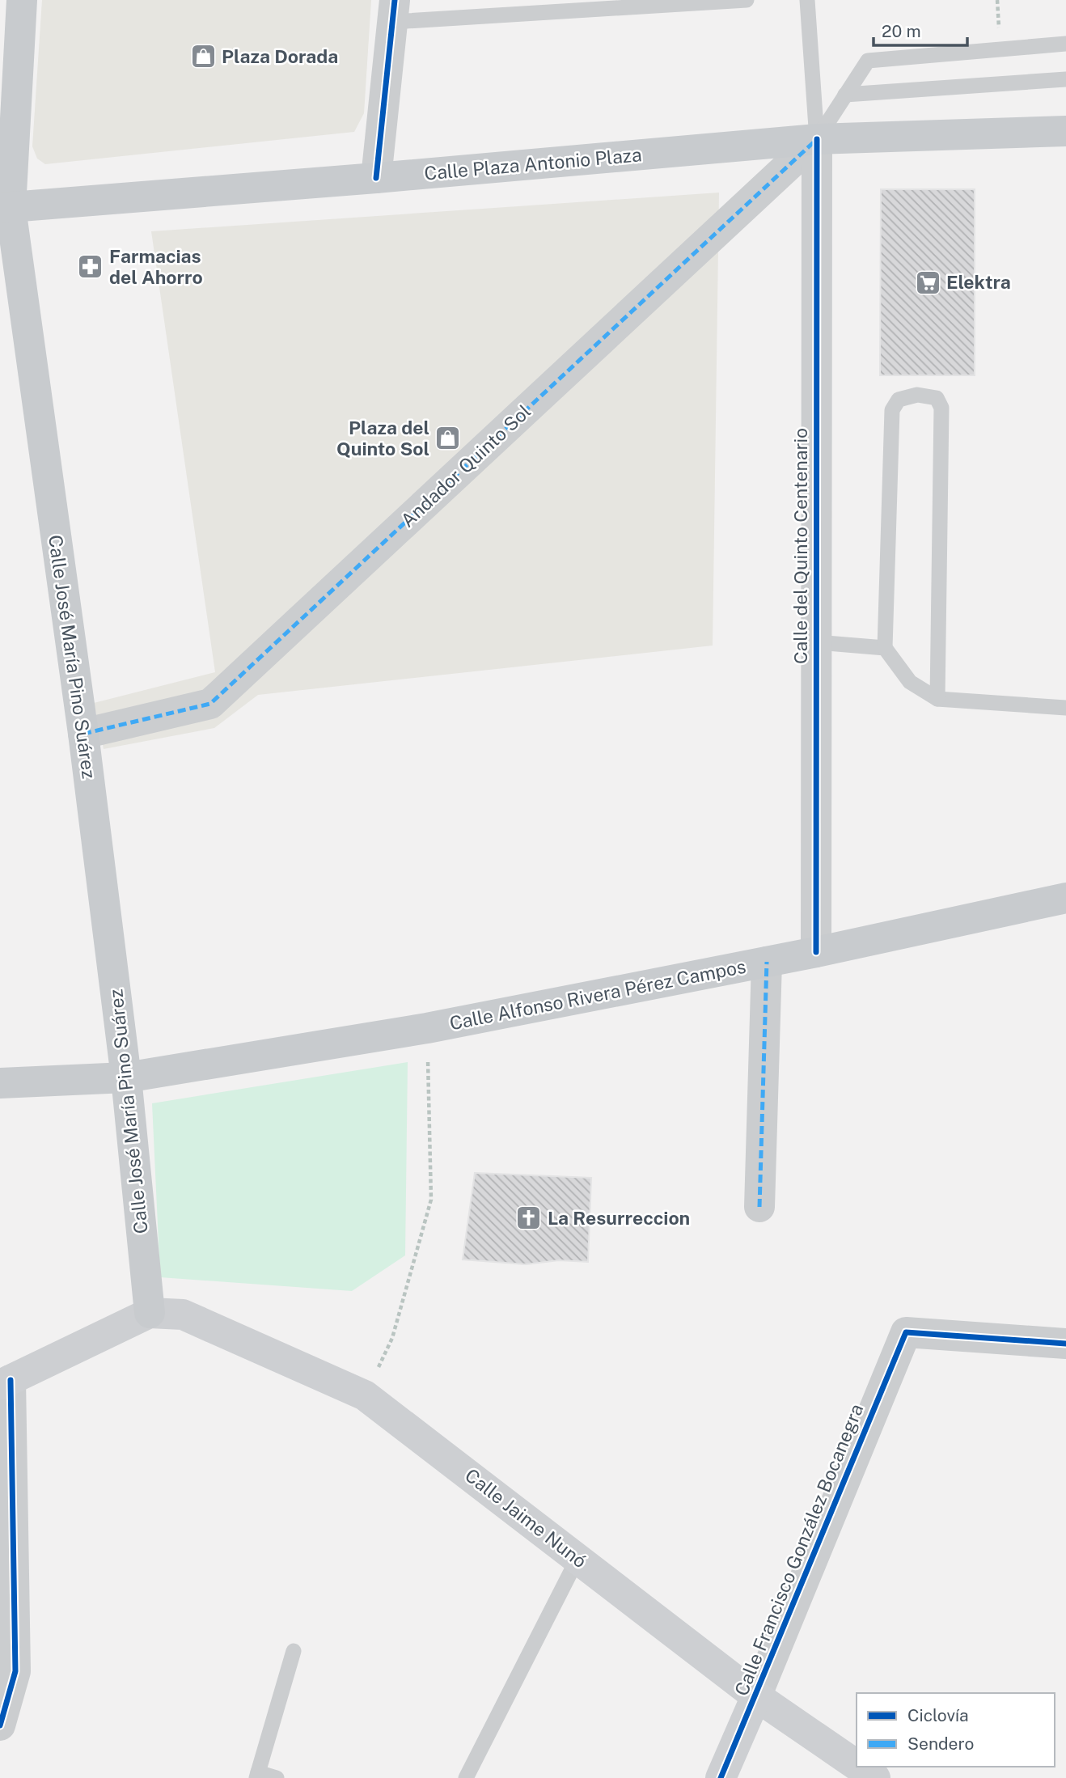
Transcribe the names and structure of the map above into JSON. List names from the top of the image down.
{
  "streets": {
    "main road": [
      "Calle Plaza Antonio Plaza",
      "Calle José María Pino Suárez",
      "Calle Alfonso Rivera Pérez Campos",
      "Calle Jaime Nunó",
      "Calle Francisco González Bocanegra"
    ],
    "street": ["Andador Quinto Sol", "Calle del Quinto Centenario"]
  },
  "crossings": [
    ["Calle Plaza Antonio Plaza", "Andador Quinto Sol"],
    ["Calle Plaza Antonio Plaza", "Calle del Quinto Centenario"],
    ["Calle Plaza Antonio Plaza", "Calle José María Pino Suárez"],
    ["Andador Quinto Sol", "Calle del Quinto Centenario"],
    ["Andador Quinto Sol", "Calle José María Pino Suárez"],
    ["Calle del Quinto Centenario", "Calle Alfonso Rivera Pérez Campos"],
    ["Calle José María Pino Suárez", "Calle Alfonso Rivera Pérez Campos"],
    ["Calle José María Pino Suárez", "Calle Jaime Nunó"],
    ["Calle Jaime Nunó", "Calle Francisco González Bocanegra"]
  ],
  "places": {
    "shop": ["Plaza Dorada", "Plaza del Quinto Sol"],
    "pharmacy": ["Farmacias del Ahorro"],
    "supermarket": ["Elektra"],
    "church": ["La Resurreccion"]
  },
  "legend": ["Ciclovía", "Sendero"],
  "scale_bar": "20 m"
}
